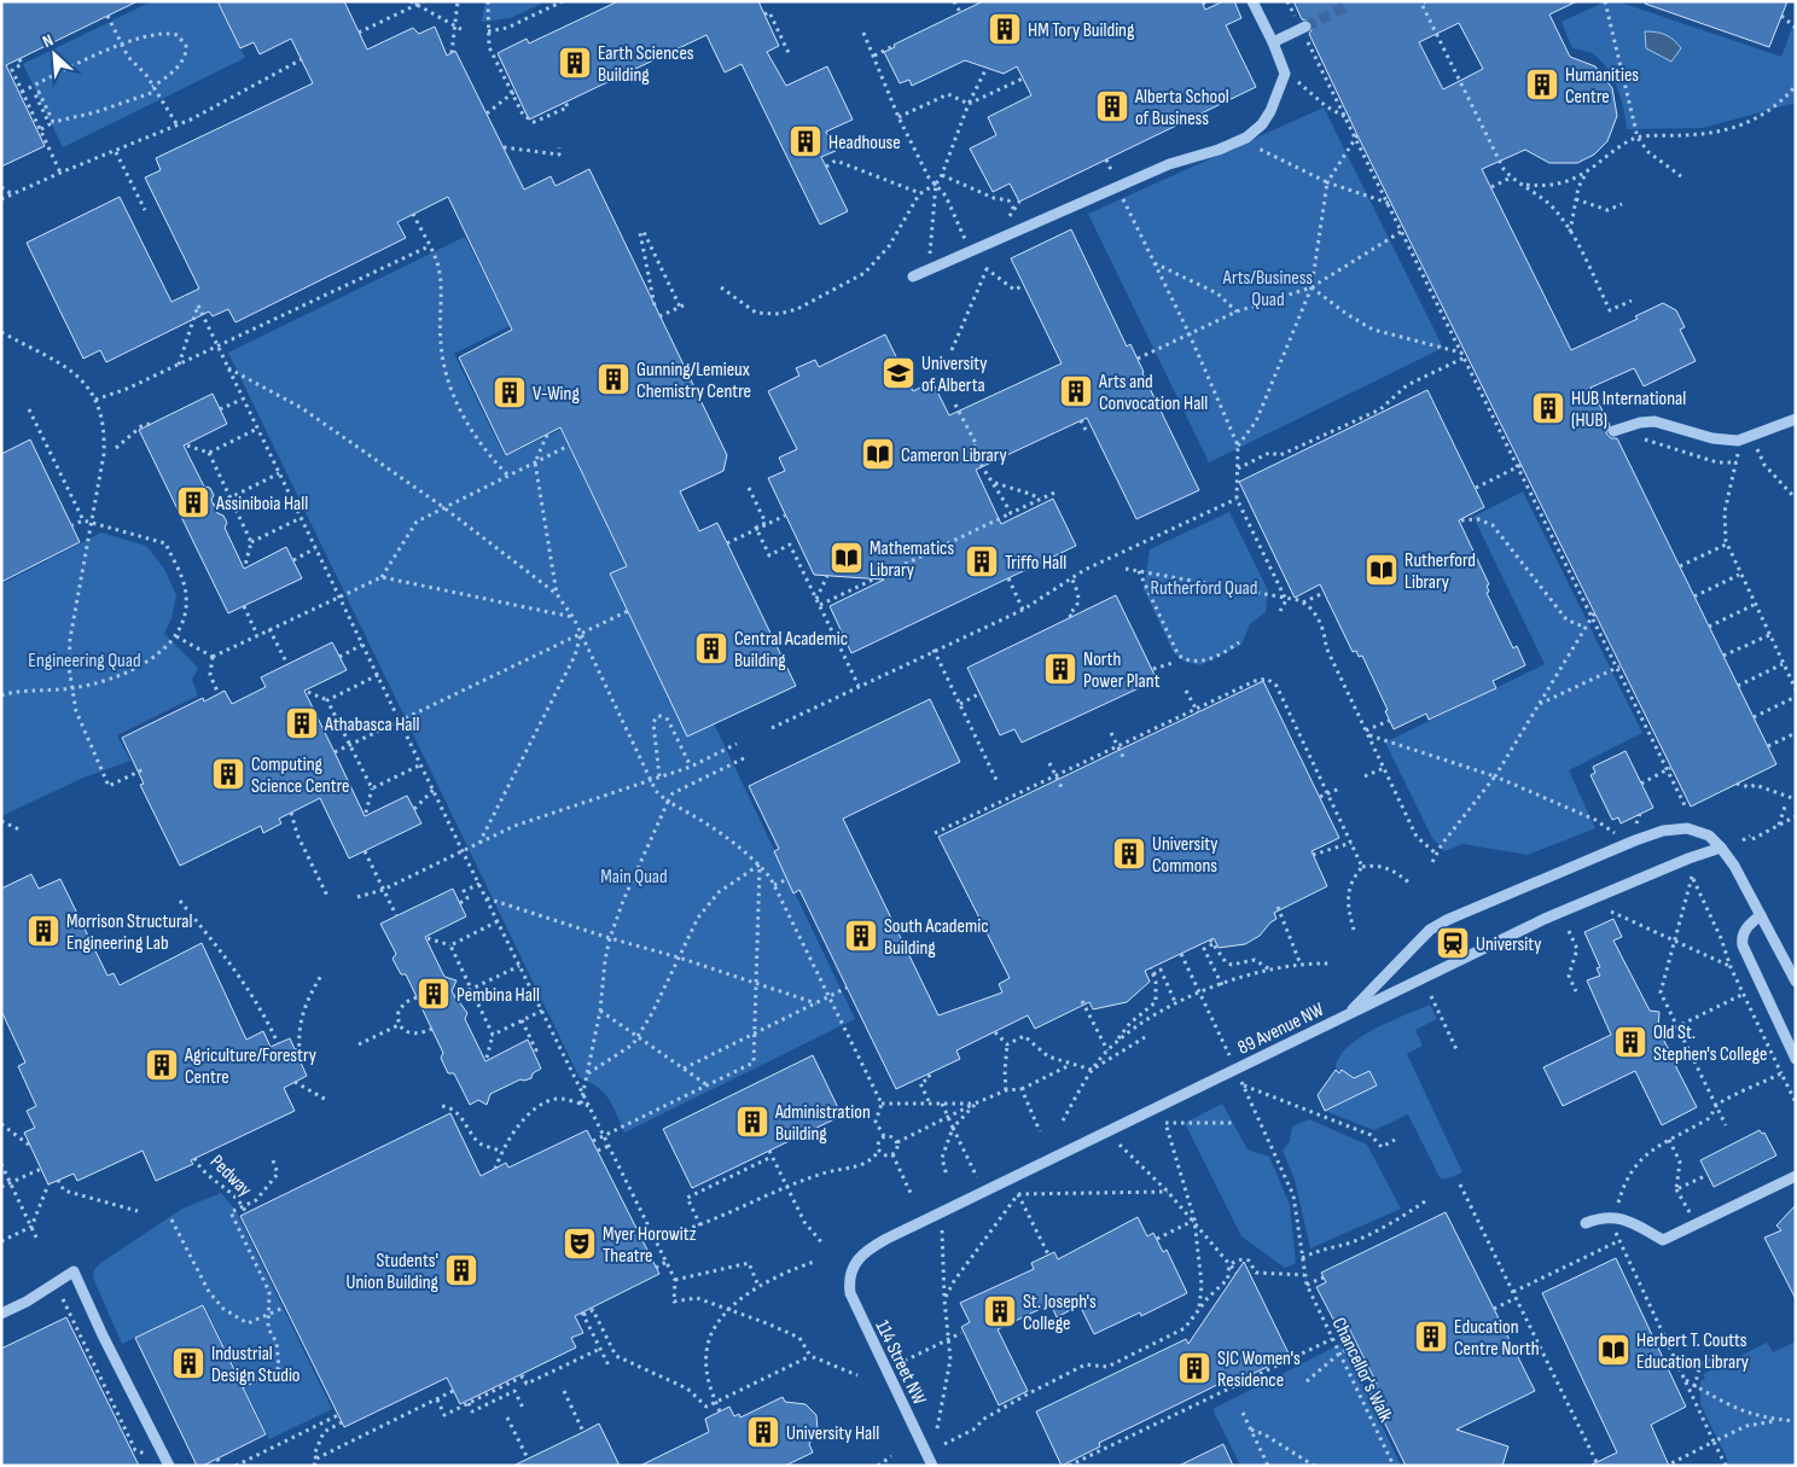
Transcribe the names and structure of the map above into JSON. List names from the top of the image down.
{
  "streets": {
    "street": ["89 Avenue NW", "114 Street NW"],
    "path": ["Pedway", "Chancellor's Walk"]
  },
  "crossings": [
    ["89 Avenue NW", "114 Street NW"]
  ],
  "parks": [
    "Arts/Business Quad",
    "Rutherford Quad",
    "Engineering Quad",
    "Main Quad"
  ],
  "places": {
    "building": [
      "HM Tory Building",
      "Earth Sciences Building",
      "Humanities Centre",
      "Alberta School of Business",
      "Headhouse",
      "Gunning/Lemieux Chemistry Centre",
      "Arts and Convocation Hall",
      "V-Wing",
      "HUB International (HUB)",
      "Assiniboia Hall",
      "Triffo Hall",
      "Central Academic Building",
      "North Power Plant",
      "Athabasca Hall",
      "Computing Science Centre",
      "University Commons",
      "Morrison Structural Engineering Lab",
      "South Academic Building",
      "Pembina Hall",
      "Old St. Stephen's College",
      "Agriculture/Forestry Centre",
      "Administration Building",
      "Students' Union Building",
      "St. Joseph's College",
      "Education Centre North",
      "Industrial Design Studio",
      "SJC Women's Residence",
      "University Hall"
    ],
    "school or university": ["University of Alberta"],
    "library": [
      "Cameron Library",
      "Mathematics Library",
      "Rutherford Library",
      "Herbert T. Coutts Education Library"
    ],
    "station": ["University"],
    "theatre": ["Myer Horowitz Theatre"]
  },
  "north": "top left"
}
